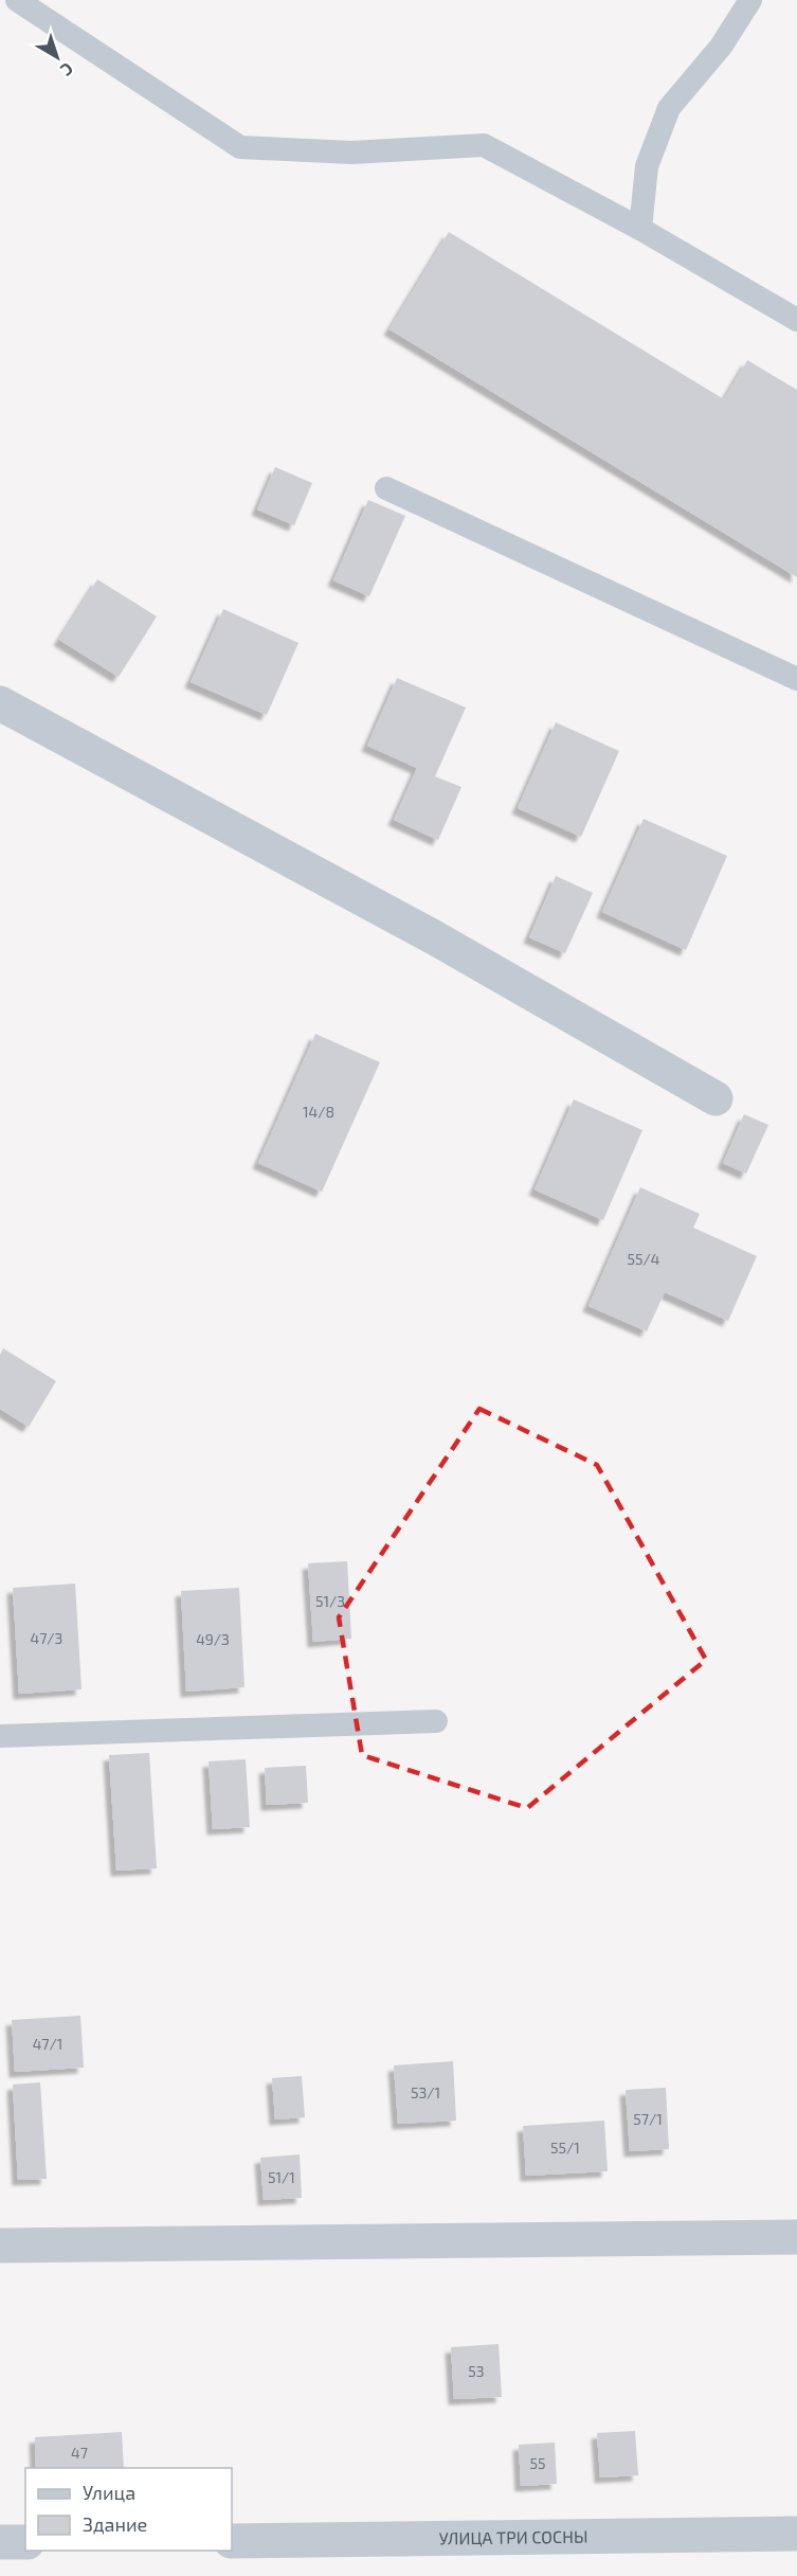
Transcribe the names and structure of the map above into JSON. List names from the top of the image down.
{
  "streets": {
    "street": ["УЛИЦА ТРИ СОСНЫ"]
  },
  "house_numbers": [
    "14/8",
    "55/4",
    "51/3",
    "47/3",
    "49/3",
    "47/1",
    "53/1",
    "57/1",
    "55/1",
    "51/1",
    "53",
    "47",
    "55"
  ],
  "legend": ["Улица", "Здание"],
  "north": "bottom right"
}
